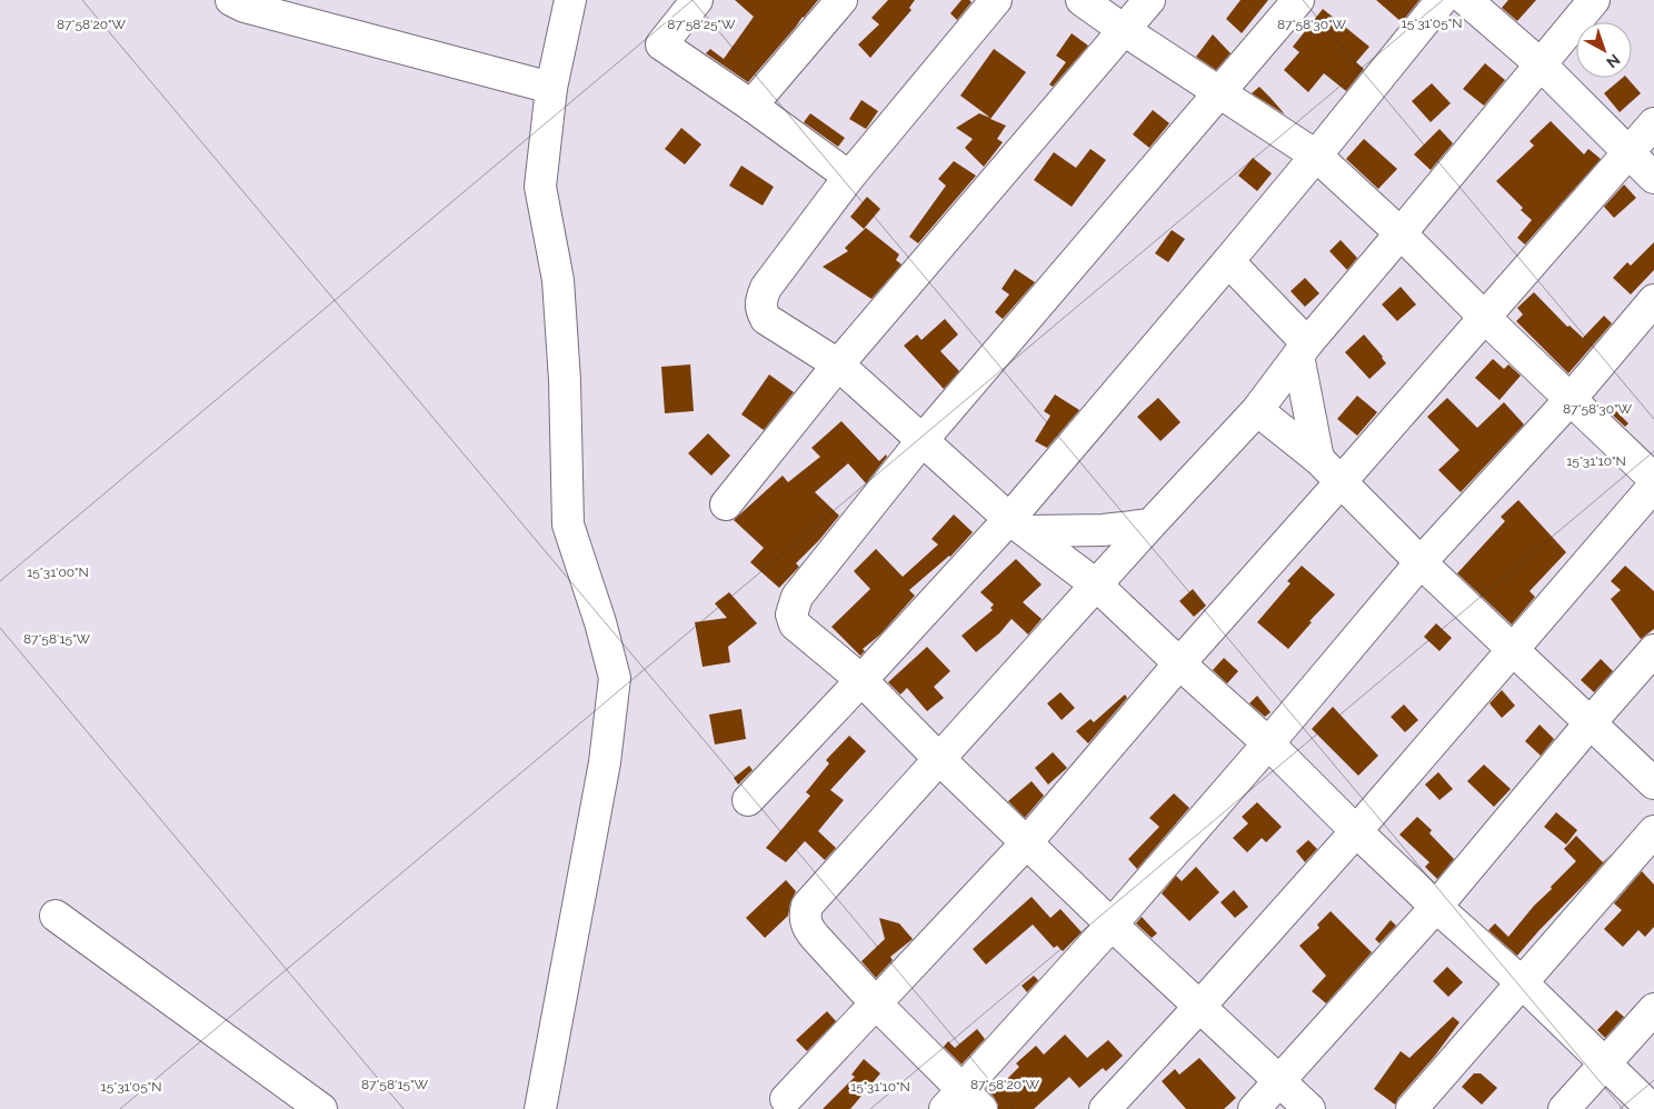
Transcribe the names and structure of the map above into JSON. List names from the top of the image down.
{
  "north": "bottom right",
  "coordinates": [
    "15°31'05\"N",
    "87°58'20\"W",
    "87°58'25\"W",
    "87°58'30\"W",
    "15°31'10\"N",
    "15°31'00\"N",
    "87°58'15\"W"
  ]
}
